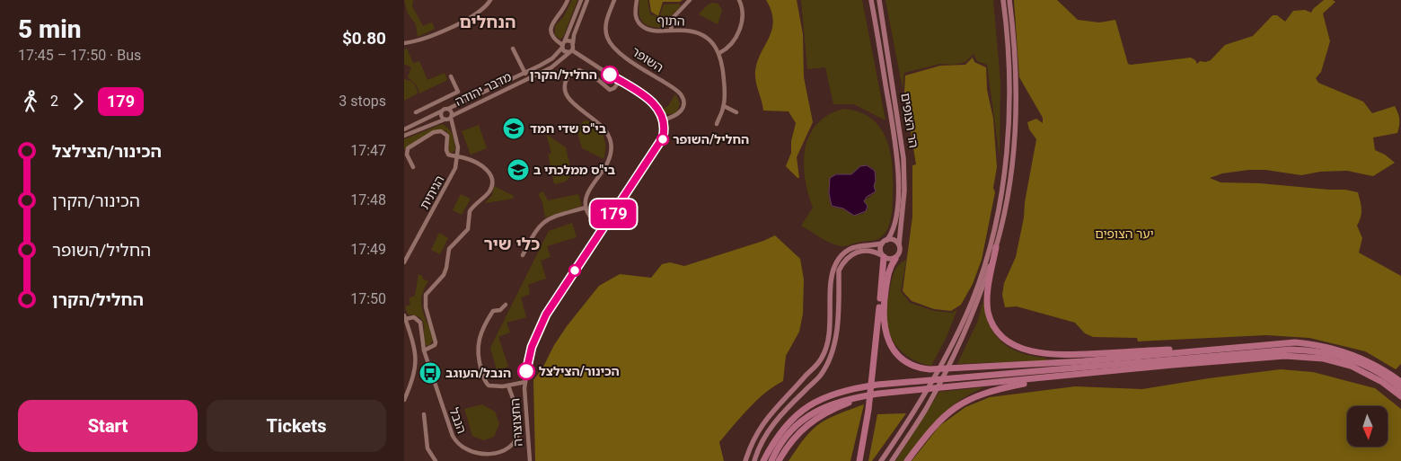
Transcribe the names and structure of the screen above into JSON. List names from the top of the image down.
{
  "streets": {
    "main road": ["הר הצופים"],
    "street": [
      "התוף",
      "השופר",
      "מדבר יהודה",
      "הגיתית",
      "הנבל",
      "החצוצרה"
    ]
  },
  "crossings": [
    ["השופר", "החצוצרה"],
    ["מדבר יהודה", "הגיתית"]
  ],
  "districts": ["הנחלים", "כלי שיר"],
  "parks": ["יער הצופים"],
  "places": {
    "other": ["החליל/הקרן", "החליל/השופר", "הכינור/הצילצל"],
    "school or university": ["בי\"ס שדי חמד", "בי\"ס ממלכתי ב"],
    "bus stop": ["הנבל/העוגב"]
  },
  "lines": ["bus line 179"],
  "north": "bottom",
  "page": {
    "heading": ["5 min", "17:45 – 17:50 · Bus", "$0.80"],
    "on_map": "179",
    "legs": ["2", "179", "3 stops"],
    "list": [
      {
        "name": "הכינור/הצילצל",
        "value": "17:47"
      },
      {
        "name": "הכינור/הקרן",
        "value": "17:48"
      },
      {
        "name": "החליל/השופר",
        "value": "17:49"
      },
      {
        "name": "החליל/הקרן",
        "value": "17:50"
      }
    ],
    "buttons": ["Start", "Tickets"]
  }
}
